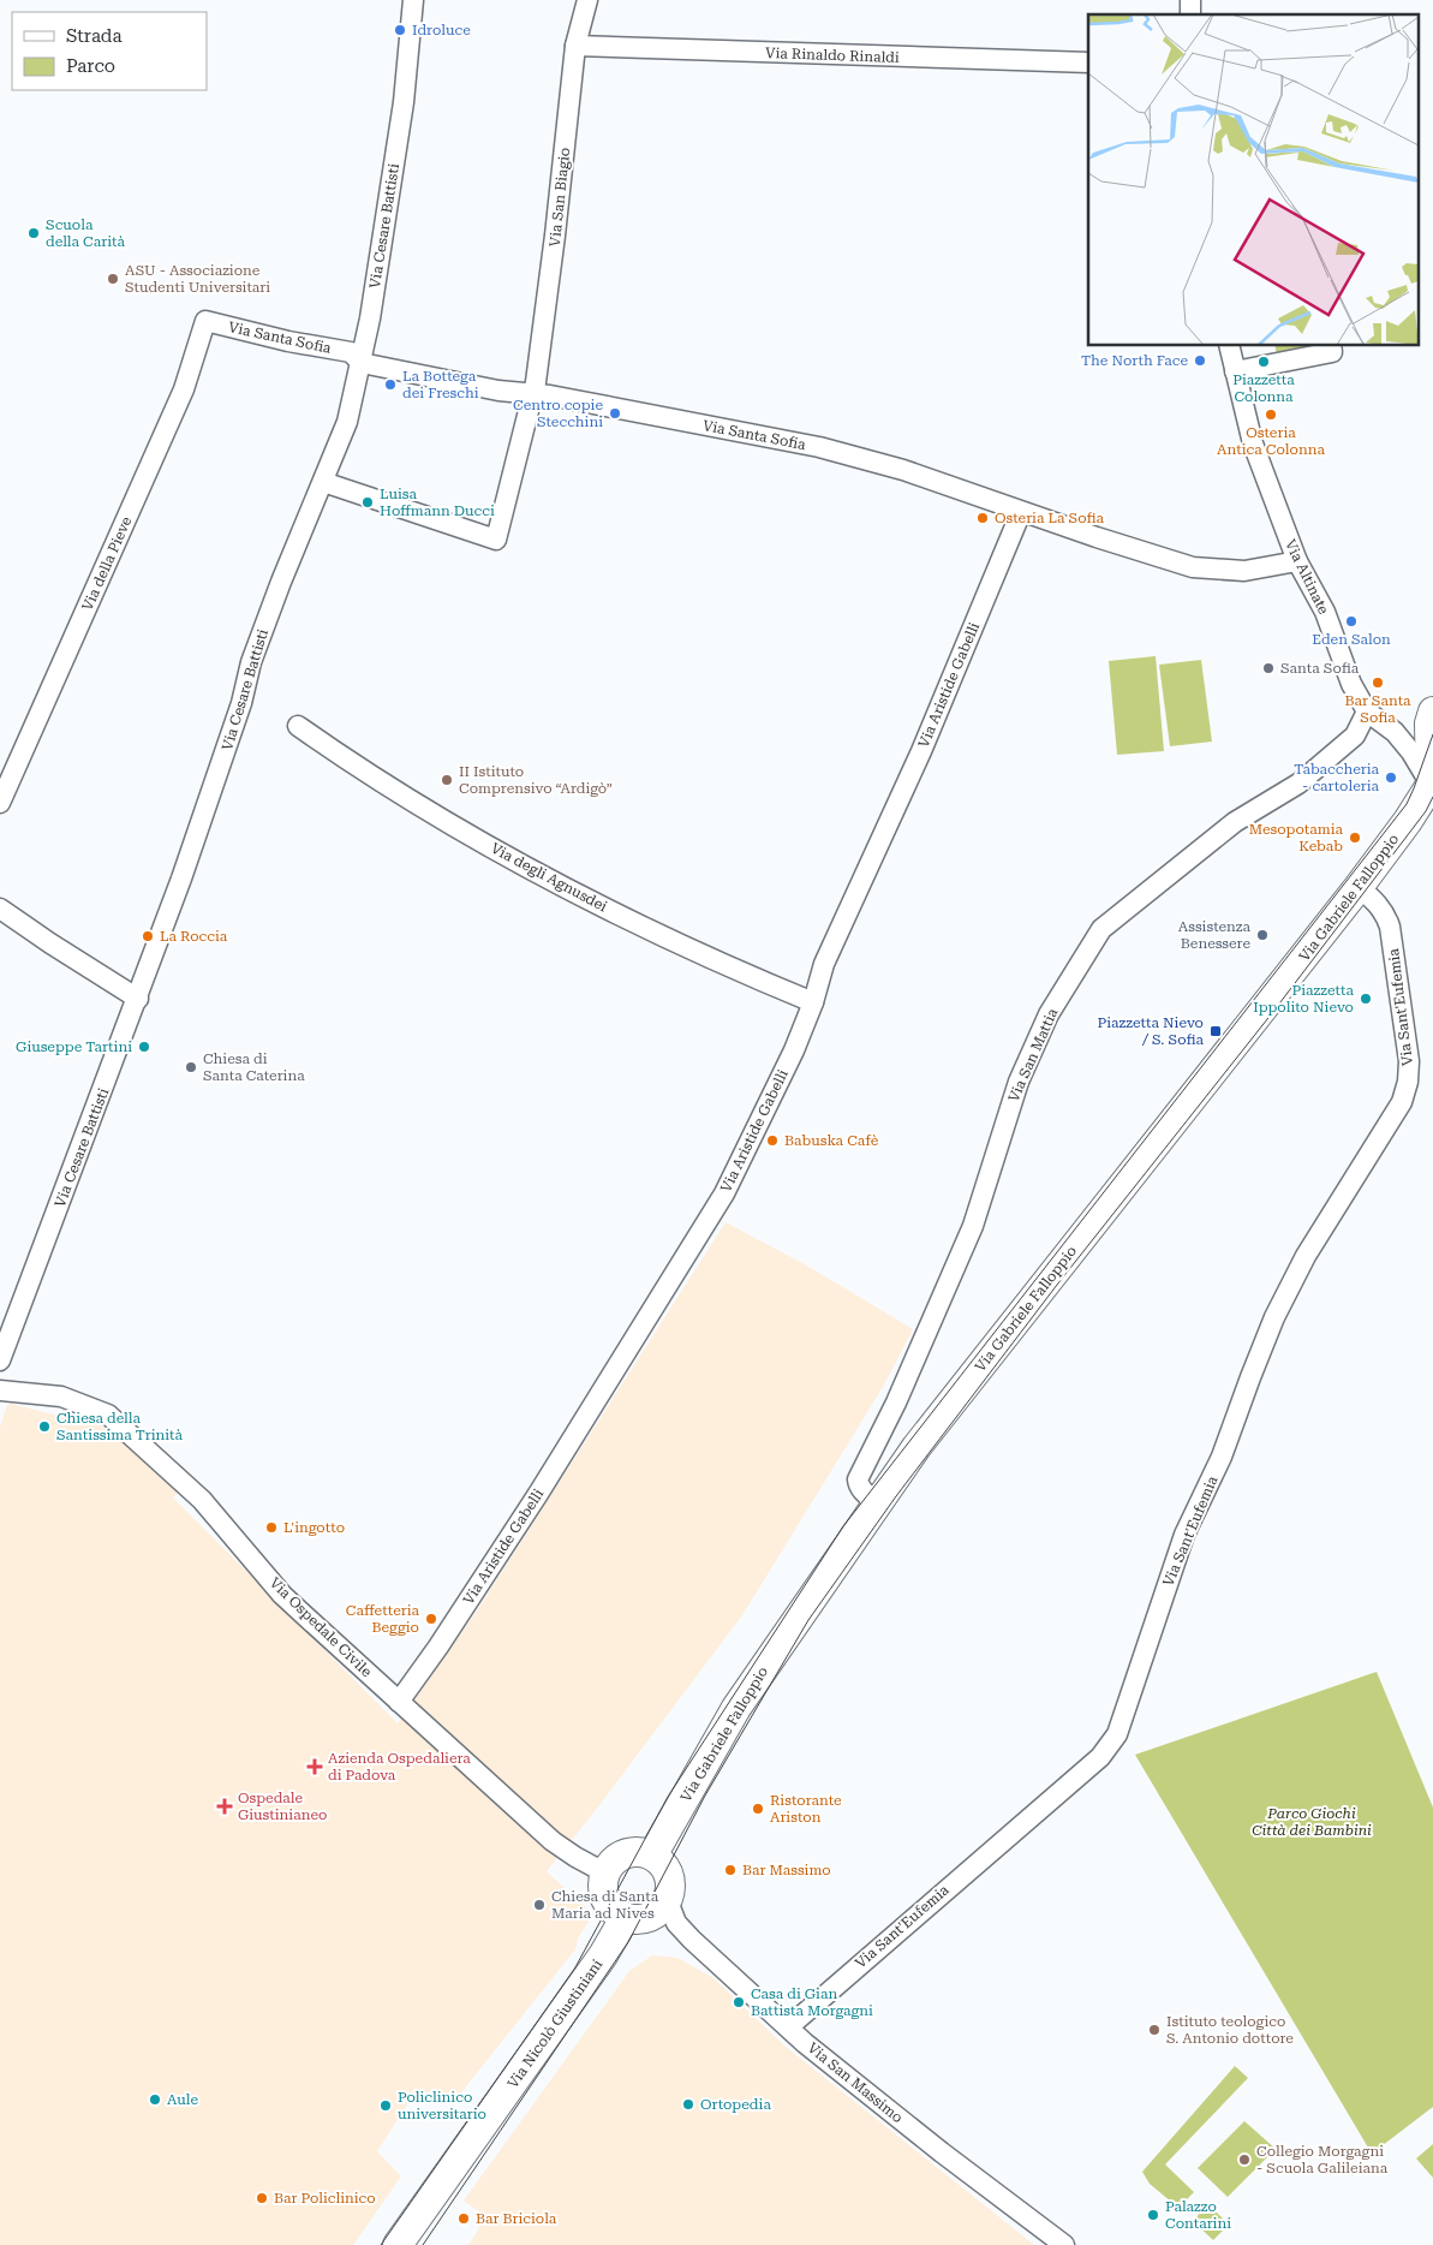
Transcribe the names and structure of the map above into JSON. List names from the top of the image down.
{
  "streets": {
    "street": [
      "Via Rinaldo Rinaldi",
      "Via San Biagio",
      "Via Cesare Battisti",
      "Via Santa Sofia",
      "Via della Pieve",
      "Via Altinate",
      "Via Aristide Gabelli",
      "Via degli Agnusdei",
      "Via Gabriele Falloppio",
      "Via Sant'Eufemia",
      "Via San Mattia",
      "Via Ospedale Civile",
      "Via Nicolò Giustiniani",
      "Via San Massimo"
    ]
  },
  "crossings": [
    ["Via Rinaldo Rinaldi", "Via San Biagio"],
    ["Via San Biagio", "Via Cesare Battisti"],
    ["Via San Biagio", "Via Santa Sofia"],
    ["Via Cesare Battisti", "Via Santa Sofia"],
    ["Via Santa Sofia", "Via della Pieve"],
    ["Via Santa Sofia", "Via Altinate"],
    ["Via Santa Sofia", "Via Aristide Gabelli"],
    ["Via Altinate", "Via Gabriele Falloppio"],
    ["Via Altinate", "Via San Mattia"],
    ["Via Aristide Gabelli", "Via degli Agnusdei"],
    ["Via Aristide Gabelli", "Via Ospedale Civile"],
    ["Via Gabriele Falloppio", "Via Sant'Eufemia"],
    ["Via Gabriele Falloppio", "Via San Mattia"],
    ["Via Gabriele Falloppio", "Via Ospedale Civile"],
    ["Via Gabriele Falloppio", "Via Nicolò Giustiniani"],
    ["Via Gabriele Falloppio", "Via San Massimo"],
    ["Via Sant'Eufemia", "Via San Massimo"],
    ["Via Ospedale Civile", "Via Nicolò Giustiniani"],
    ["Via Ospedale Civile", "Via San Massimo"],
    ["Via Nicolò Giustiniani", "Via San Massimo"]
  ],
  "parks": ["Parco Giochi Città dei Bambini"],
  "places": {
    "other": [
      "Idroluce",
      "Scuola della Carità",
      "ASU - Associazione Studenti Universitari",
      "The North Face",
      "Piazzetta Colonna",
      "La Bottega dei Freschi",
      "Centro copie Stecchini",
      "Osteria Antica Colonna",
      "Luisa Hoffmann Ducci",
      "Osteria La Sofia",
      "Eden Salon",
      "Santa Sofia",
      "Bar Santa Sofia",
      "Tabaccheria - cartoleria",
      "II Istituto Comprensivo “Ardigò”",
      "Mesopotamia Kebab",
      "Assistenza Benessere",
      "La Roccia",
      "Piazzetta Ippolito Nievo",
      "Giuseppe Tartini",
      "Chiesa di Santa Caterina",
      "Babuska Cafè",
      "Chiesa della Santissima Trinità",
      "L'ingotto",
      "Caffetteria Beggio",
      "Ristorante Ariston",
      "Bar Massimo",
      "Chiesa di Santa Maria ad Nives",
      "Casa di Gian Battista Morgagni",
      "Istituto teologico S. Antonio dottore",
      "Aule",
      "Ortopedia",
      "Policlinico universitario",
      "Collegio Morgagni - Scuola Galileiana",
      "Bar Policlinico",
      "Palazzo Contarini",
      "Bar Briciola"
    ],
    "transit": ["Piazzetta Nievo / S. Sofia"],
    "health": ["Azienda Ospedaliera di Padova", "Ospedale Giustinianeo"]
  },
  "legend": ["Strada", "Parco"]
}
